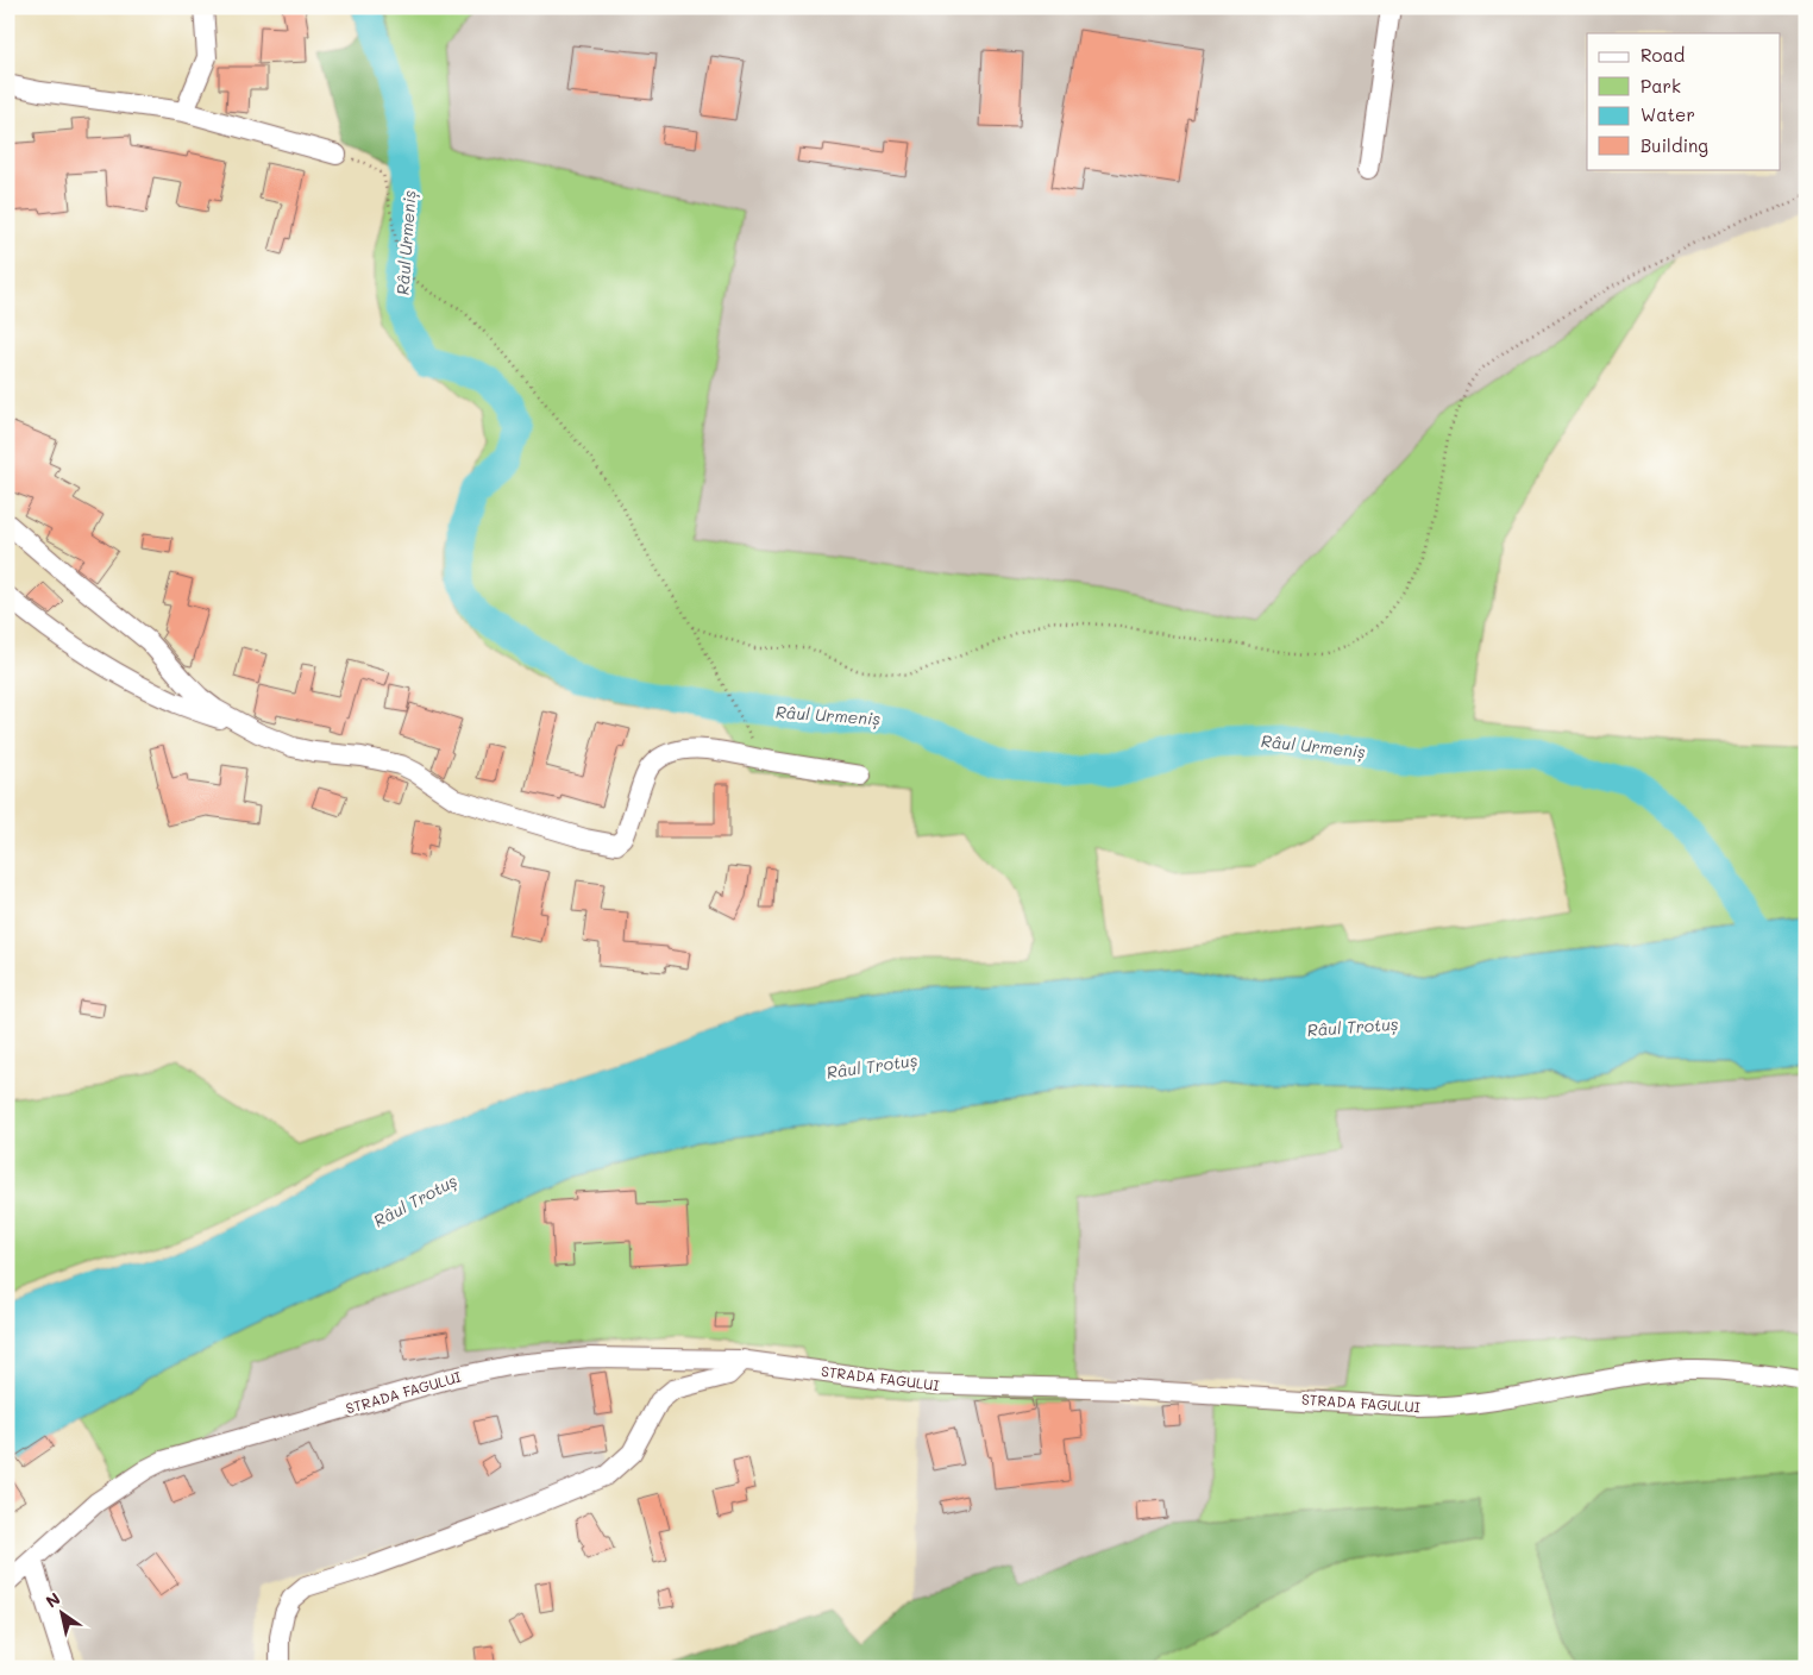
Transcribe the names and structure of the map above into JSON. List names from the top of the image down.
{
  "streets": {
    "street": ["STRADA FAGULUI"]
  },
  "water": ["Râul Urmeniș", "Râul Trotuș"],
  "legend": [
    "Road",
    "Park",
    "Water",
    "Building"
  ],
  "north": "top left"
}
